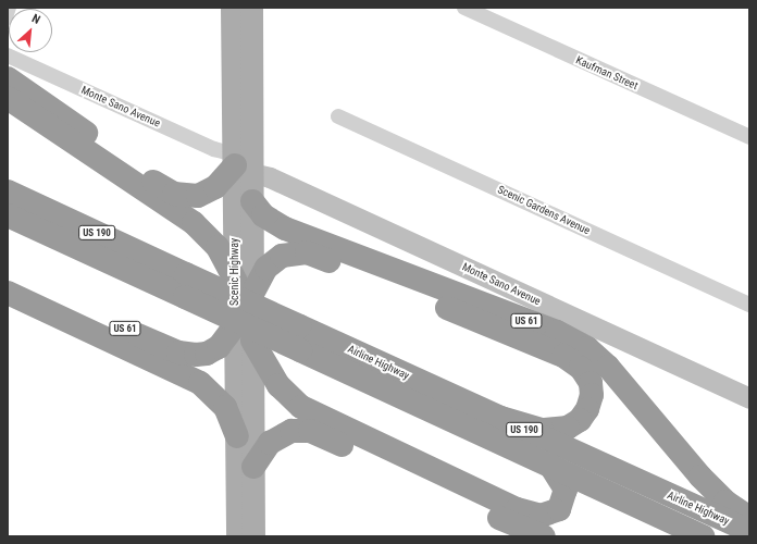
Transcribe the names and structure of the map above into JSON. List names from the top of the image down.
{
  "streets": {
    "highway": ["US 190", "US 61", "Airline Highway"],
    "main road": ["Scenic Highway"],
    "street": ["Kaufman Street", "Monte Sano Avenue", "Scenic Gardens Avenue"]
  },
  "crossings": [
    ["Monte Sano Avenue", "Scenic Highway"],
    ["Scenic Highway", "US 61"]
  ],
  "north": "top right"
}
